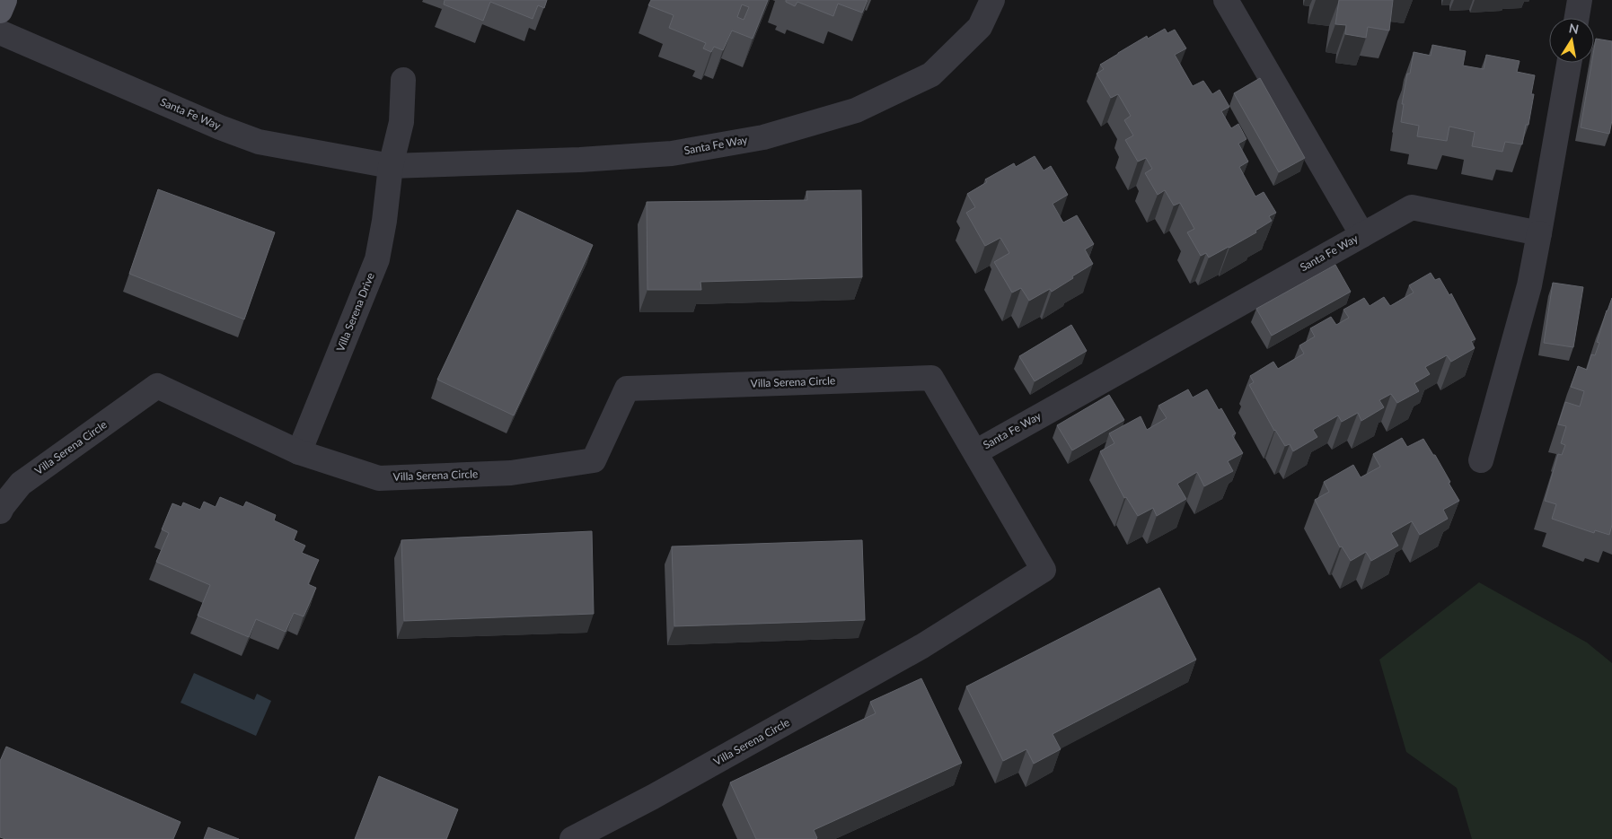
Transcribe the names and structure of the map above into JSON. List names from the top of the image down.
{
  "streets": {
    "street": ["Santa Fe Way", "Villa Serena Drive", "Villa Serena Circle"]
  },
  "crossings": [
    ["Santa Fe Way", "Villa Serena Drive"],
    ["Santa Fe Way", "Villa Serena Circle"],
    ["Villa Serena Drive", "Villa Serena Circle"]
  ],
  "north": "top"
}
